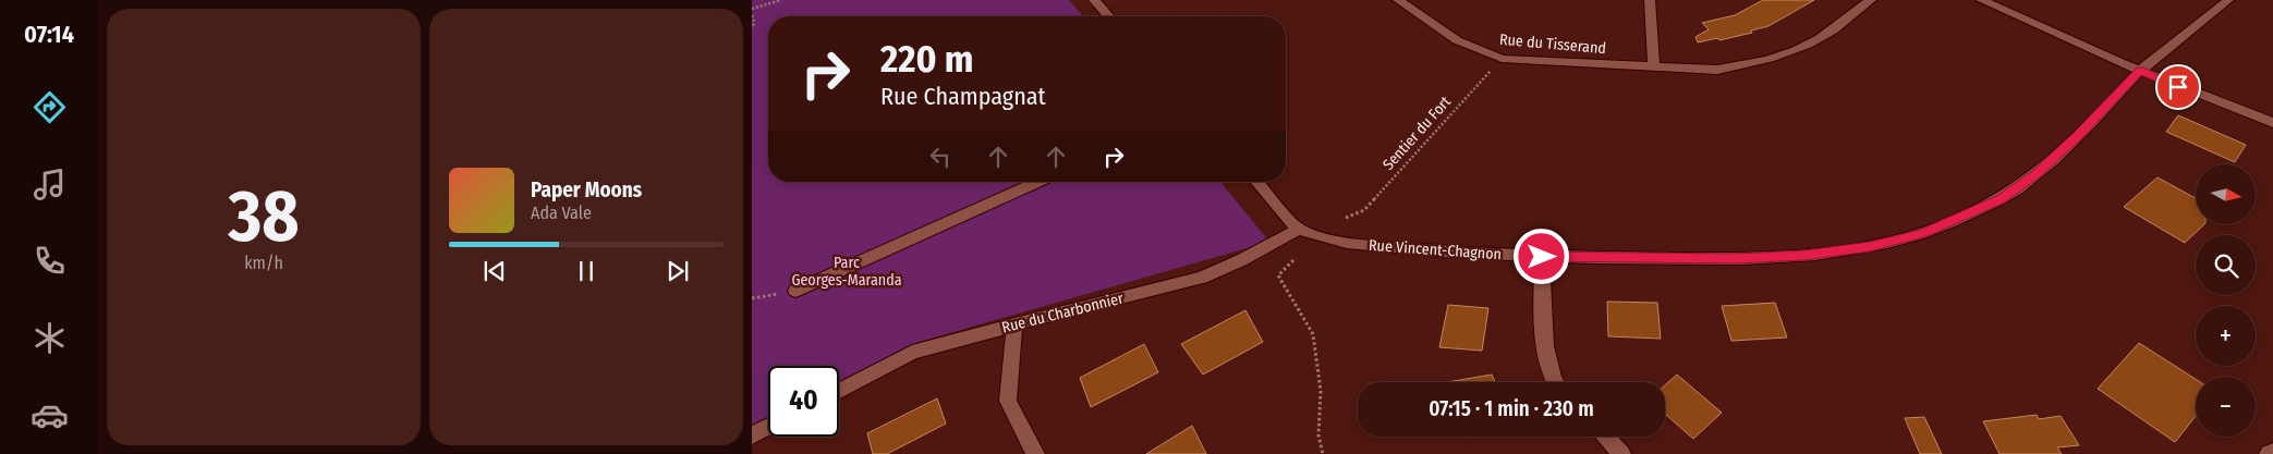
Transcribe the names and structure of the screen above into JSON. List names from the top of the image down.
{
  "streets": {
    "street": ["Rue du Tisserand", "Rue Vincent-Chagnon", "Rue du Charbonnier"],
    "path": ["Sentier du Fort"]
  },
  "crossings": [
    ["Rue du Tisserand", "Sentier du Fort"],
    ["Rue Vincent-Chagnon", "Rue du Charbonnier"]
  ],
  "parks": ["Parc Georges-Maranda"],
  "north": "right",
  "page": {
    "tabs": "07:14",
    "tile": ["38", "km/h"],
    "turn": ["220 m", "Rue Champagnat"],
    "map_buttons": ["+", "−"],
    "song": ["Paper Moons", "Ada Vale"],
    "limit": "40",
    "trip": "07:15 · 1 min · 230 m"
  }
}
